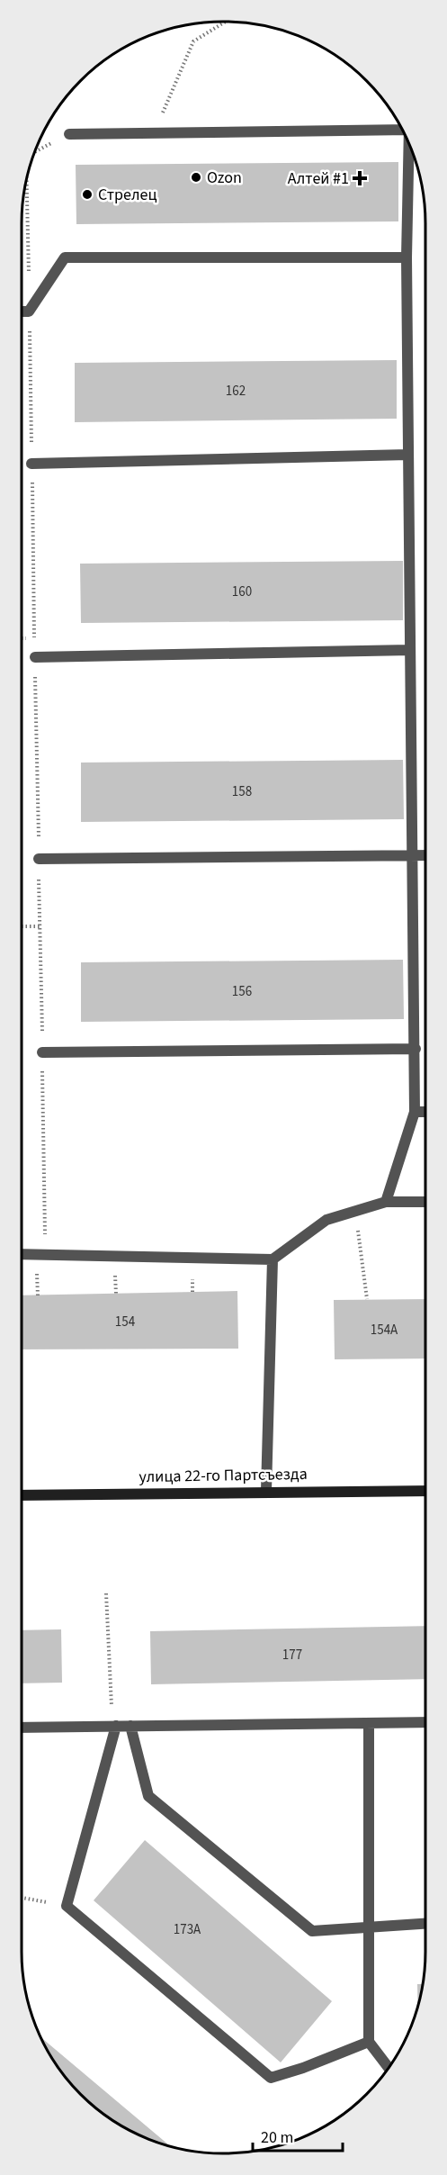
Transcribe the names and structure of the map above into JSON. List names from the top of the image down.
{
  "streets": {
    "street": ["улица 22-го Партсъезда"]
  },
  "places": {
    "other": ["Ozon", "Стрелец"],
    "health": ["Алтей #1"]
  },
  "house_numbers": [
    "162",
    "160",
    "158",
    "156",
    "154",
    "154А",
    "177",
    "173А"
  ],
  "scale_bar": "20 m"
}
